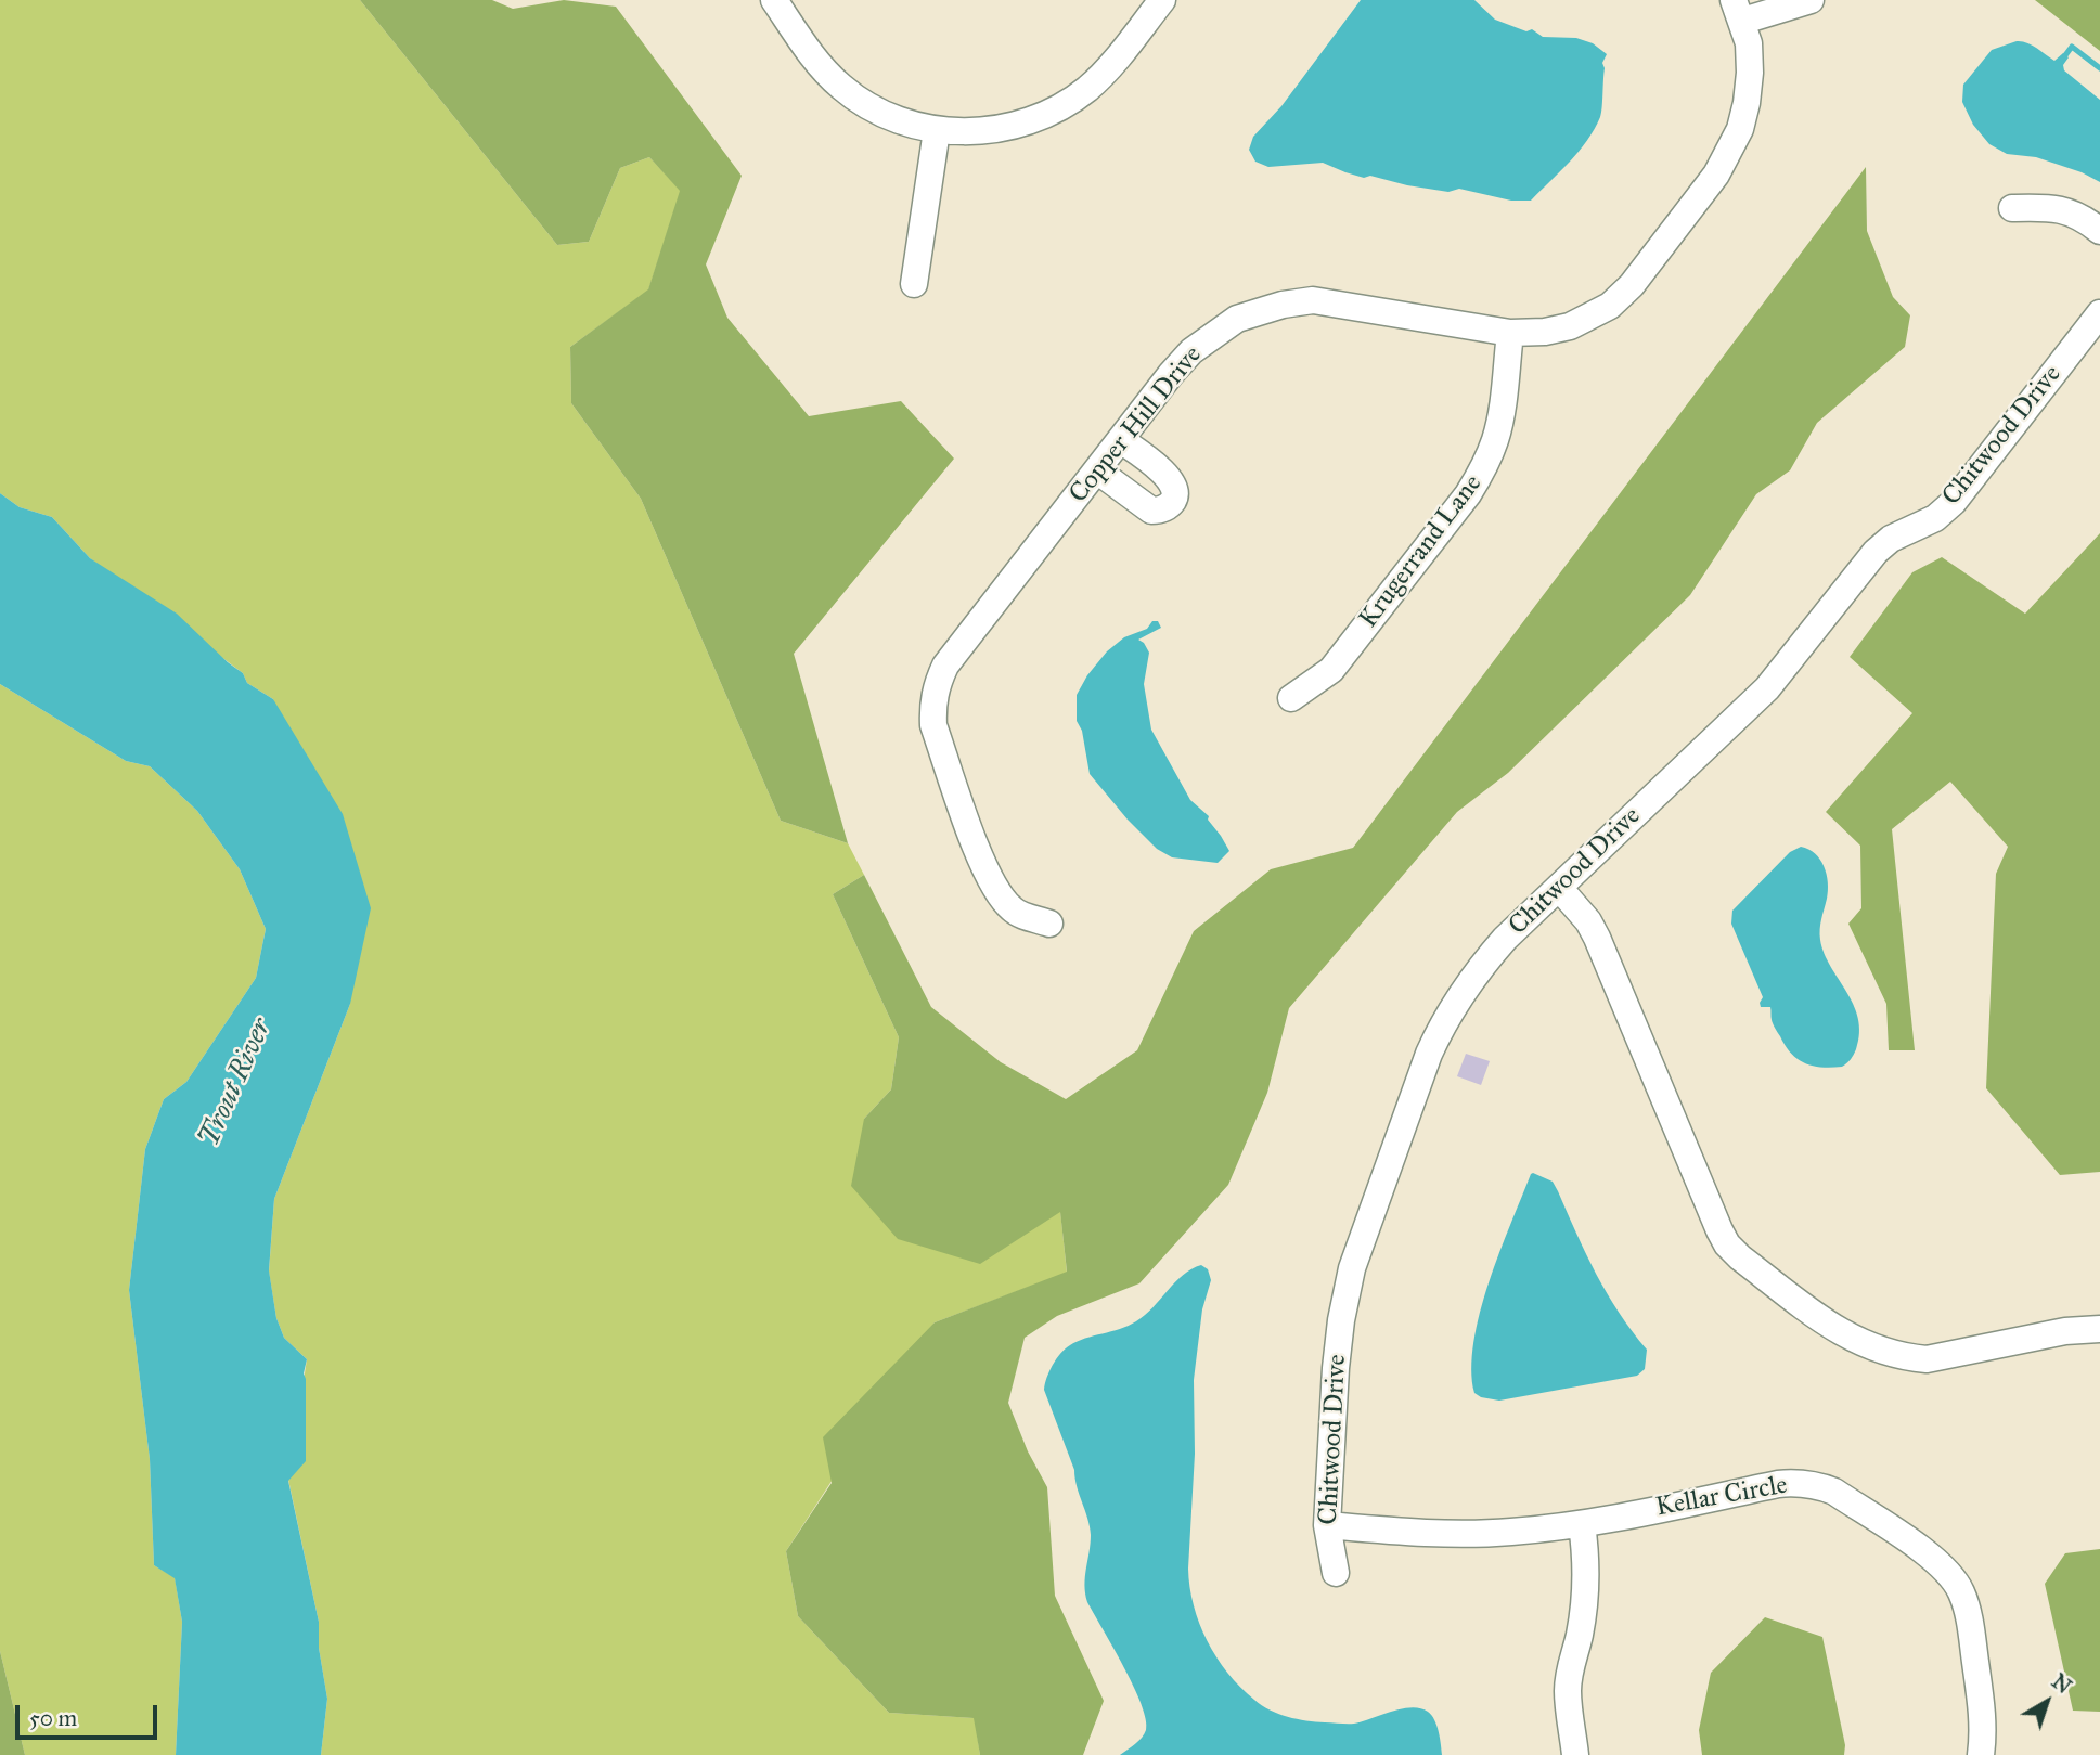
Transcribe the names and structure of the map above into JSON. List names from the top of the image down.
{
  "streets": {
    "street": [
      "Copper Hill Drive",
      "Chitwood Drive",
      "Krugerrand Lane",
      "Kellar Circle"
    ]
  },
  "crossings": [
    ["Copper Hill Drive", "Krugerrand Lane"],
    ["Chitwood Drive", "Kellar Circle"]
  ],
  "water": ["Trout River"],
  "scale_bar": "50 m",
  "north": "top right"
}
